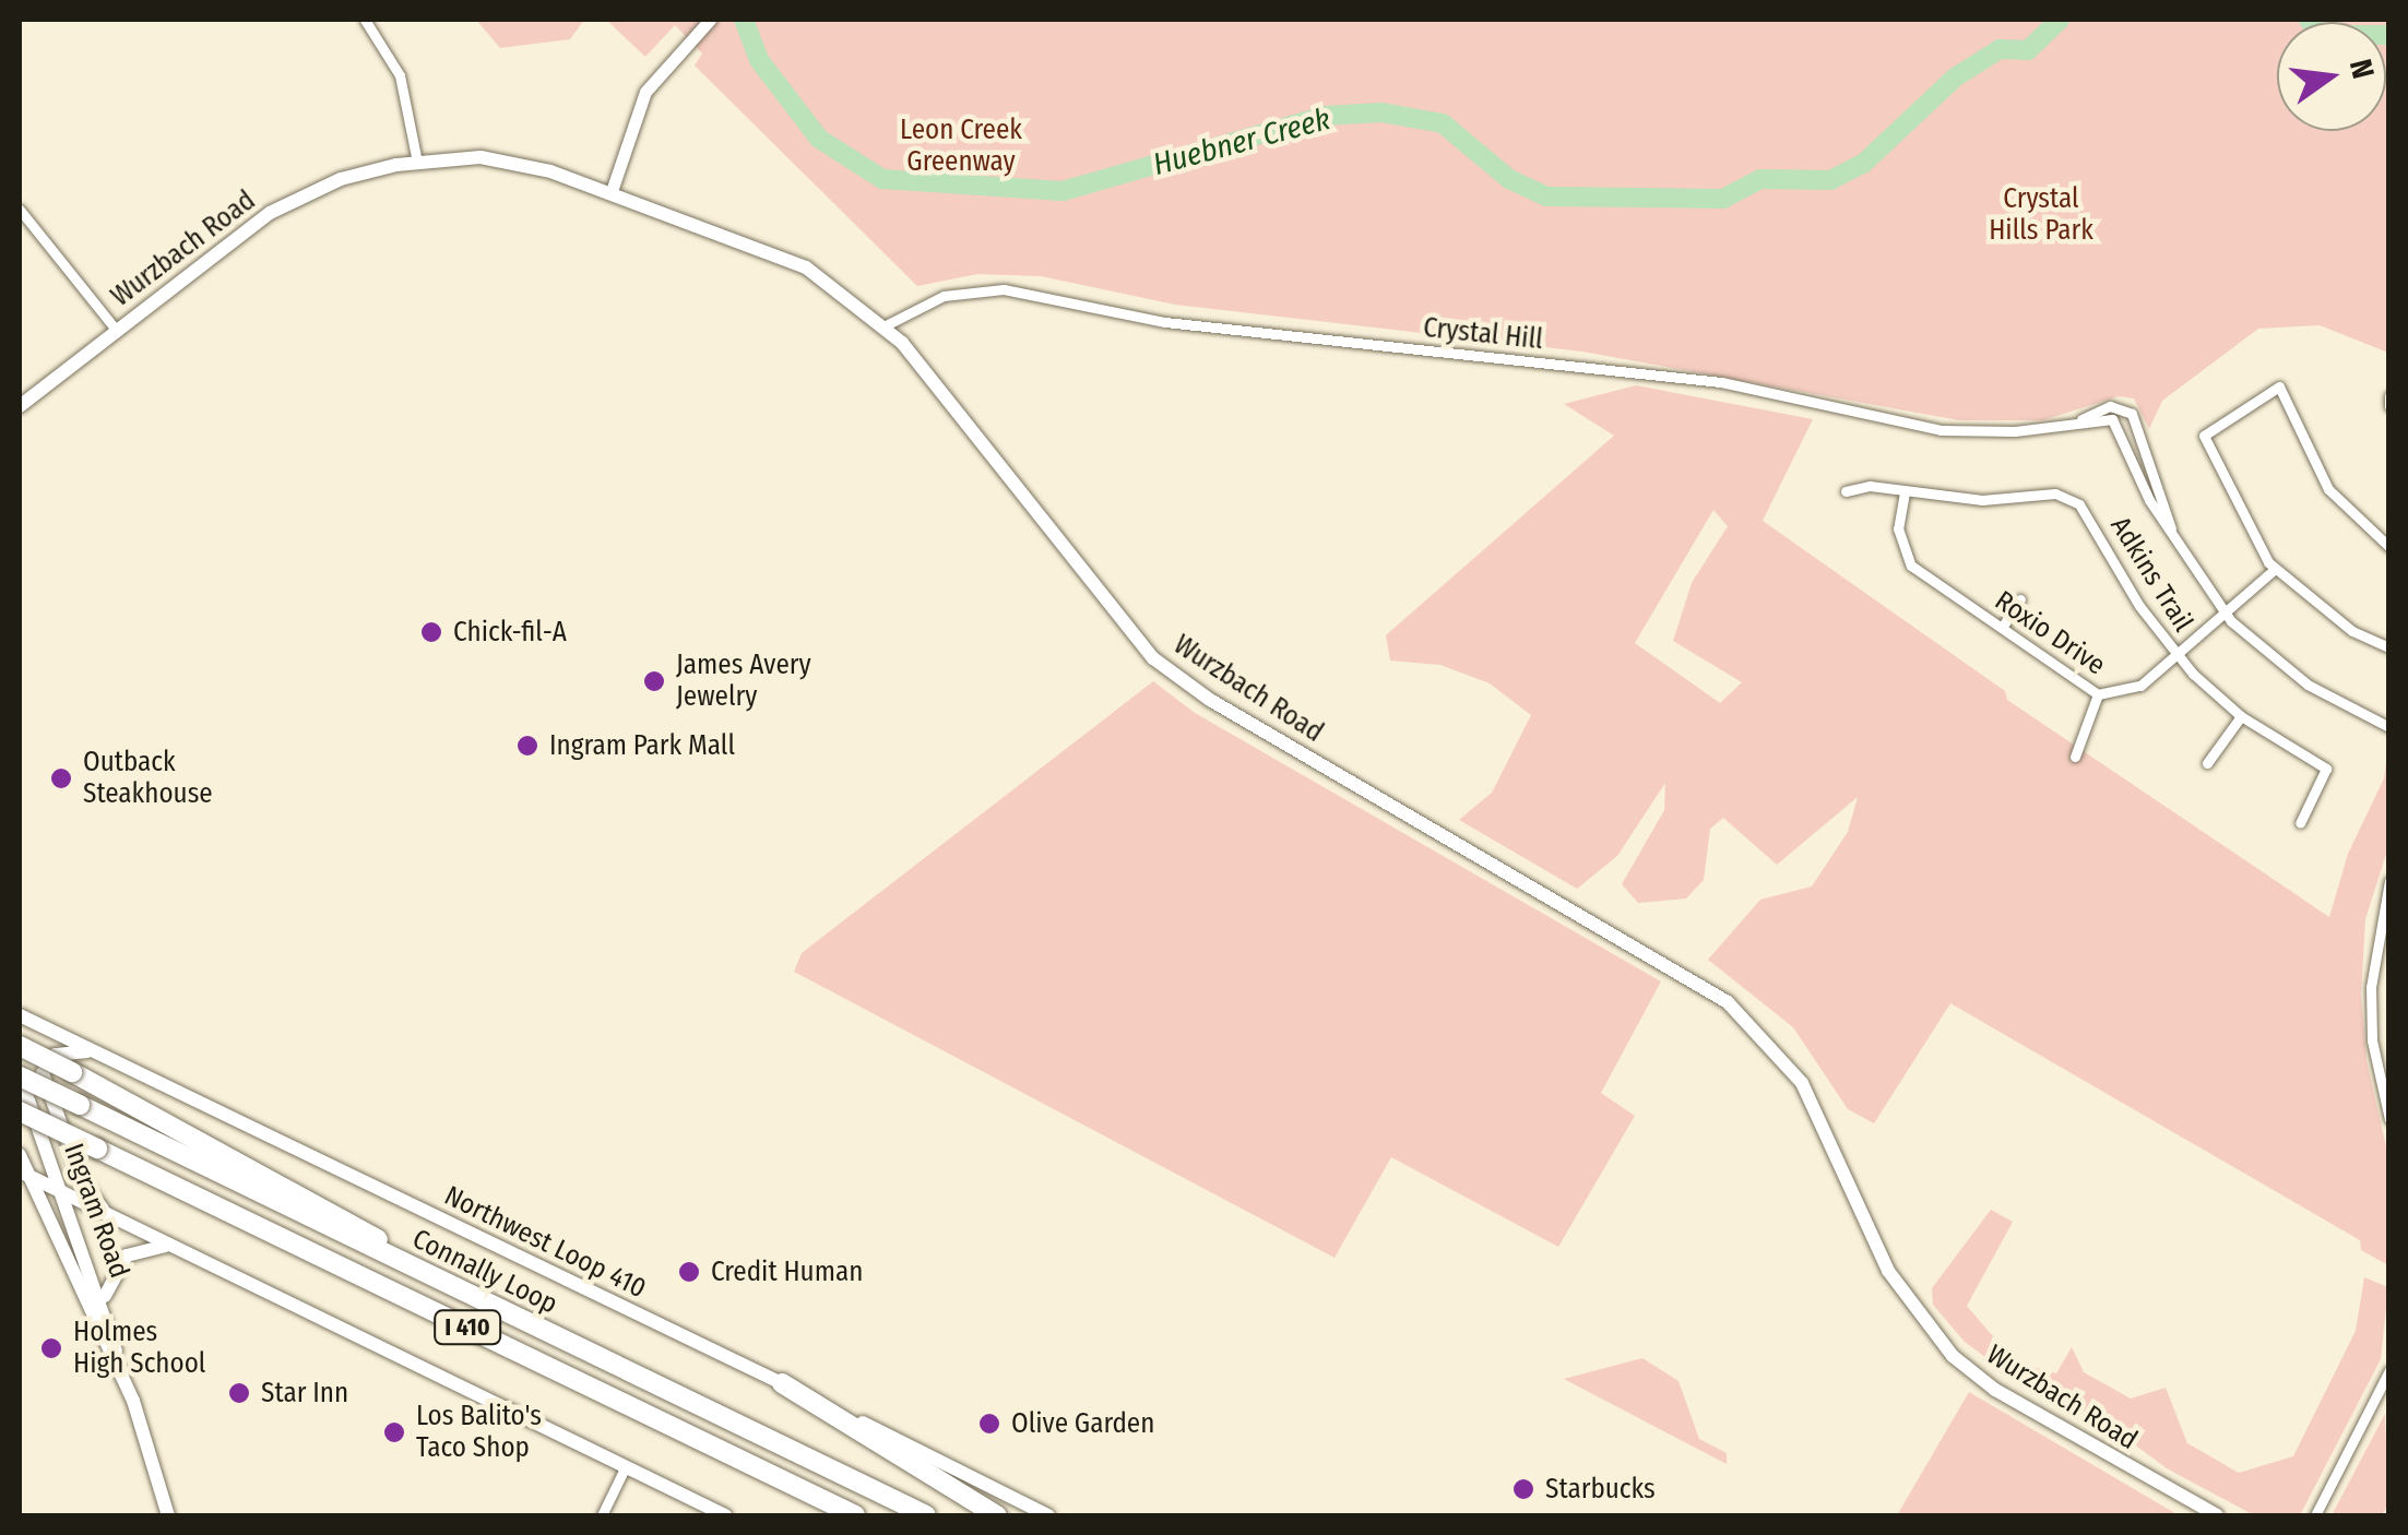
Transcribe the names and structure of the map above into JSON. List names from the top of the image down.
{
  "streets": {
    "highway": ["Connally Loop", "I 410"],
    "main road": ["Wurzbach Road", "Ingram Road", "Northwest Loop 410"],
    "street": ["Crystal Hill", "Adkins Trail", "Roxio Drive"]
  },
  "crossings": [
    ["Wurzbach Road", "Crystal Hill"],
    ["Adkins Trail", "Roxio Drive"],
    ["Ingram Road", "Connally Loop"]
  ],
  "water": ["Huebner Creek"],
  "parks": ["Leon Creek Greenway", "Crystal Hills Park"],
  "places": [
    "Chick-fil-A",
    "James Avery Jewelry",
    "Ingram Park Mall",
    "Outback Steakhouse",
    "Credit Human",
    "Holmes High School",
    "Star Inn",
    "Olive Garden",
    "Los Balito's Taco Shop",
    "Starbucks"
  ],
  "north": "right"
}
